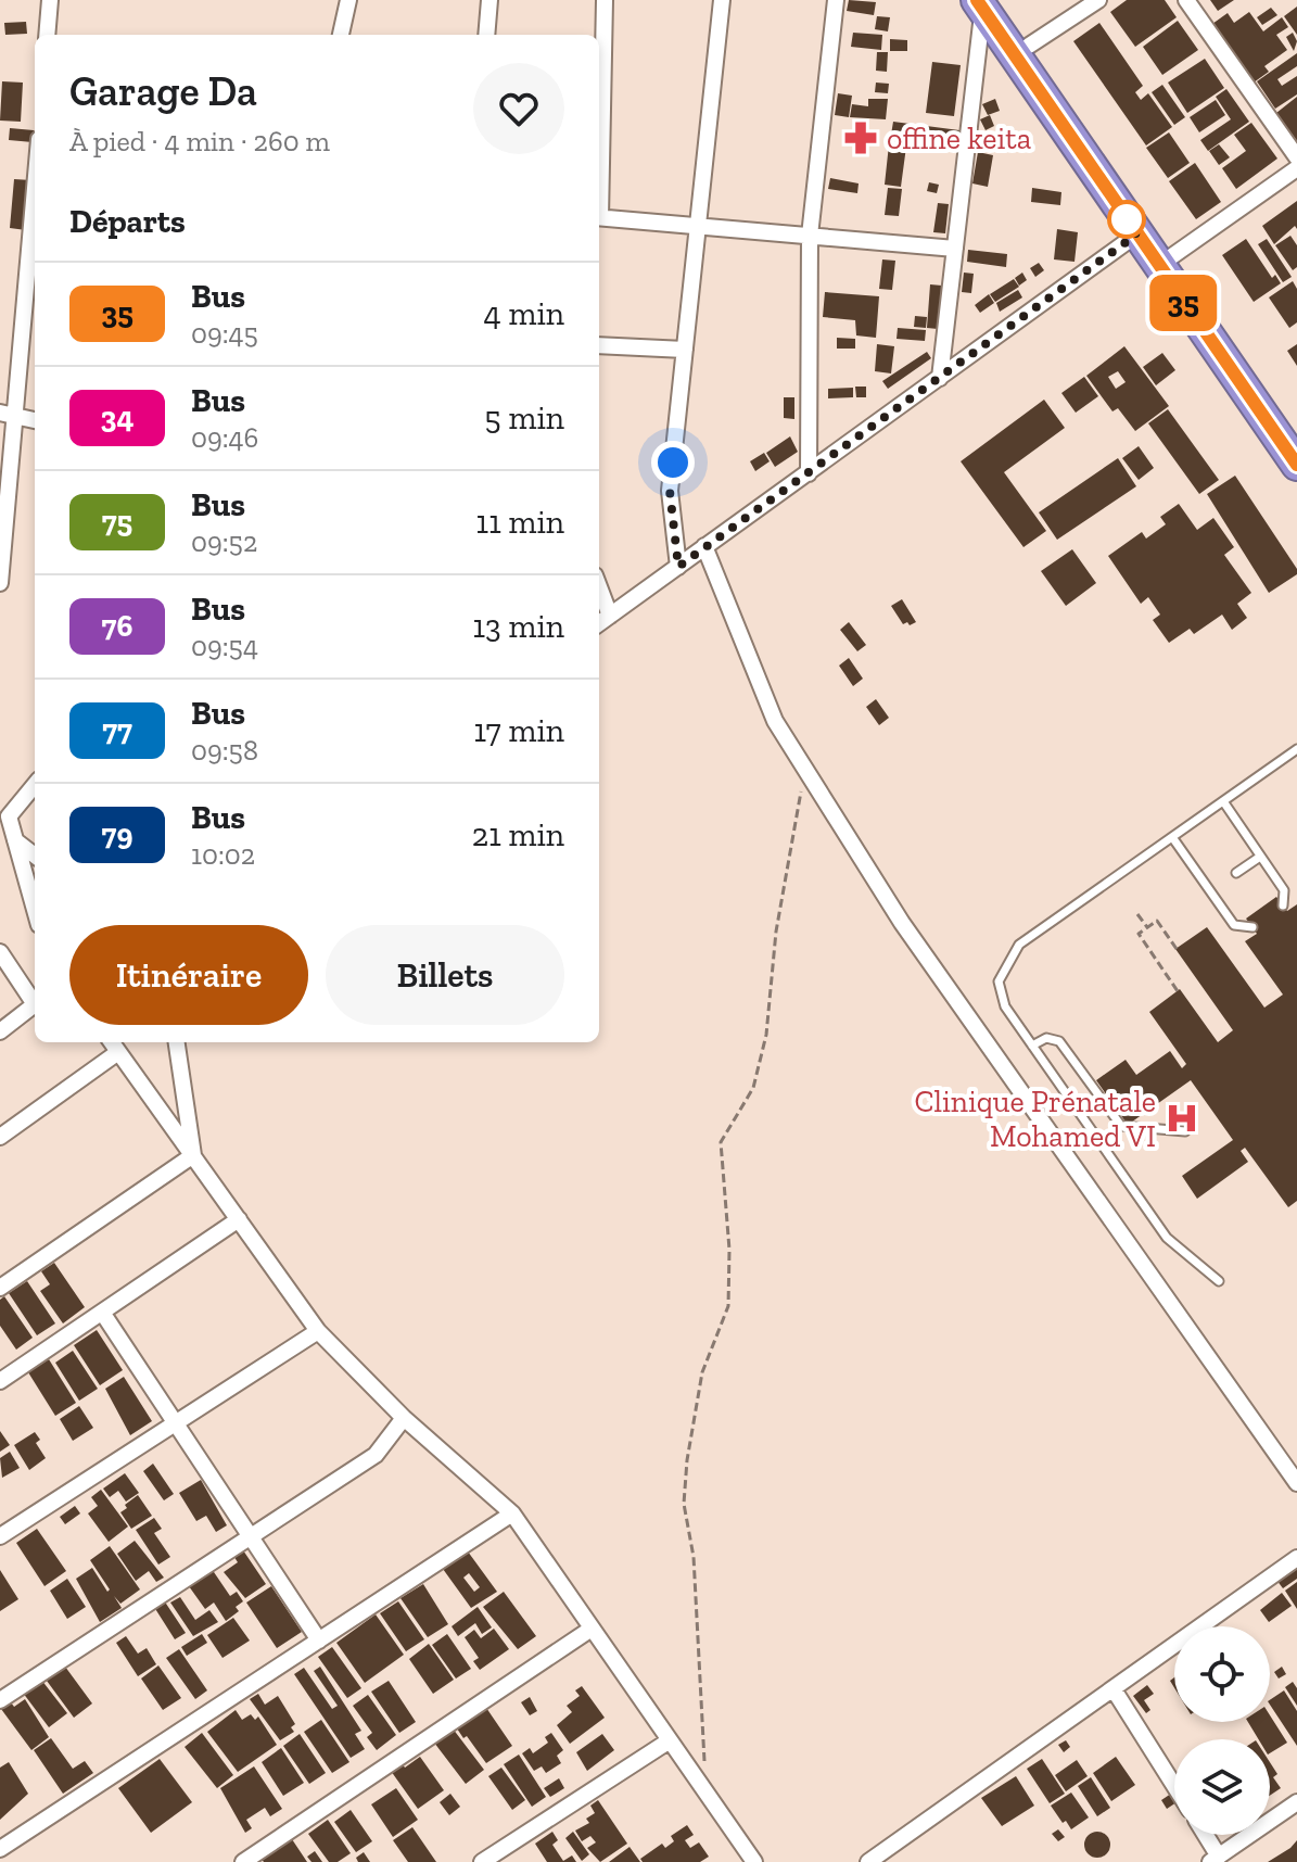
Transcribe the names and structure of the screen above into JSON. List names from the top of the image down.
{
  "places": {
    "pharmacy": ["offine keita"],
    "hospital": ["Clinique Prénatale Mohamed VI"]
  },
  "lines": ["bus line 35"],
  "page": {
    "on_map": "35",
    "heading": [
      ["Garage Da", "À pied · 4 min · 260 m"],
      "Départs"
    ],
    "list": [
      {
        "mark": "35",
        "name": "Bus",
        "note": "09:45",
        "value": "4 min"
      },
      {
        "mark": "34",
        "name": "Bus",
        "note": "09:46",
        "value": "5 min"
      },
      {
        "mark": "75",
        "name": "Bus",
        "note": "09:52",
        "value": "11 min"
      },
      {
        "mark": "76",
        "name": "Bus",
        "note": "09:54",
        "value": "13 min"
      },
      {
        "mark": "77",
        "name": "Bus",
        "note": "09:58",
        "value": "17 min"
      },
      {
        "mark": "79",
        "name": "Bus",
        "note": "10:02",
        "value": "21 min"
      }
    ],
    "buttons": ["Itinéraire", "Billets"]
  }
}
